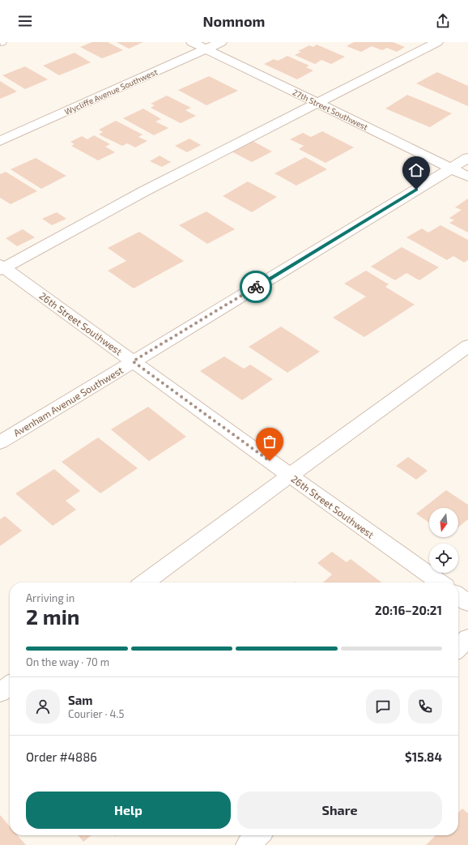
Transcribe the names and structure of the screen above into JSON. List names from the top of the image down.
{
  "streets": {
    "street": [
      "Wycliffe Avenue Southwest",
      "27th Street Southwest",
      "26th Street Southwest",
      "Avenham Avenue Southwest"
    ]
  },
  "crossings": [
    ["Wycliffe Avenue Southwest", "27th Street Southwest"],
    ["27th Street Southwest", "Avenham Avenue Southwest"],
    ["26th Street Southwest", "Avenham Avenue Southwest"]
  ],
  "north": "bottom",
  "page": {
    "header": "Nomnom",
    "heading": ["2 min", "Arriving in", "20:16–20:21"],
    "panel": [
      "Sam",
      "Courier · 4.5",
      "Order #4886",
      "$15.84"
    ],
    "bar": "On the way · 70 m",
    "buttons": ["Help", "Share"]
  }
}
